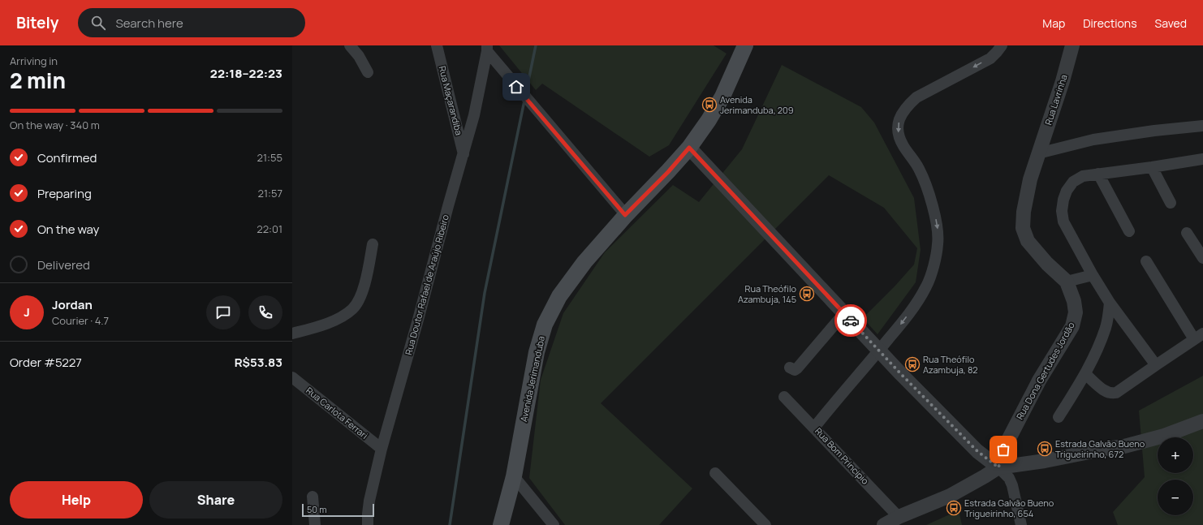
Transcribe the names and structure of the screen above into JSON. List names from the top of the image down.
{
  "streets": {
    "main road": ["Avenida Jerimanduba"],
    "street": [
      "Rua Lavrinha",
      "Rua Maçarandiba",
      "Rua Doutor Rafael de Araújo Ribeiro",
      "Rua Dona Gertudes Jordão",
      "Rua Carlota Ferrari",
      "Rua Bom Principio"
    ]
  },
  "crossings": [
    ["Rua Lavrinha", "Rua Dona Gertudes Jordão"],
    ["Rua Maçarandiba", "Rua Doutor Rafael de Araújo Ribeiro"],
    ["Rua Doutor Rafael de Araújo Ribeiro", "Rua Carlota Ferrari"]
  ],
  "places": {
    "bus stop": [
      "Avenida Jerimanduba, 209",
      "Rua Theófilo Azambuja, 145",
      "Rua Theófilo Azambuja, 82",
      "Estrada Galvão Bueno Trigueirinho, 672",
      "Estrada Galvão Bueno Trigueirinho, 654"
    ]
  },
  "scale_bar": "50 m",
  "page": {
    "header": "Bitely",
    "search": "Search here",
    "nav": ["Map", "Directions", "Saved"],
    "heading": ["2 min", "Arriving in", "22:18–22:23"],
    "panel": [
      "Jordan",
      "Courier · 4.7",
      "Order #5227",
      "R$53.83"
    ],
    "bar": "On the way · 340 m",
    "list": [
      ["Confirmed", "21:55"],
      ["Preparing", "21:57"],
      ["On the way", "22:01"],
      "Delivered"
    ],
    "round": "J",
    "map_buttons": ["+", "−"],
    "buttons": ["Help", "Share"],
    "scale": "50 m"
  }
}
